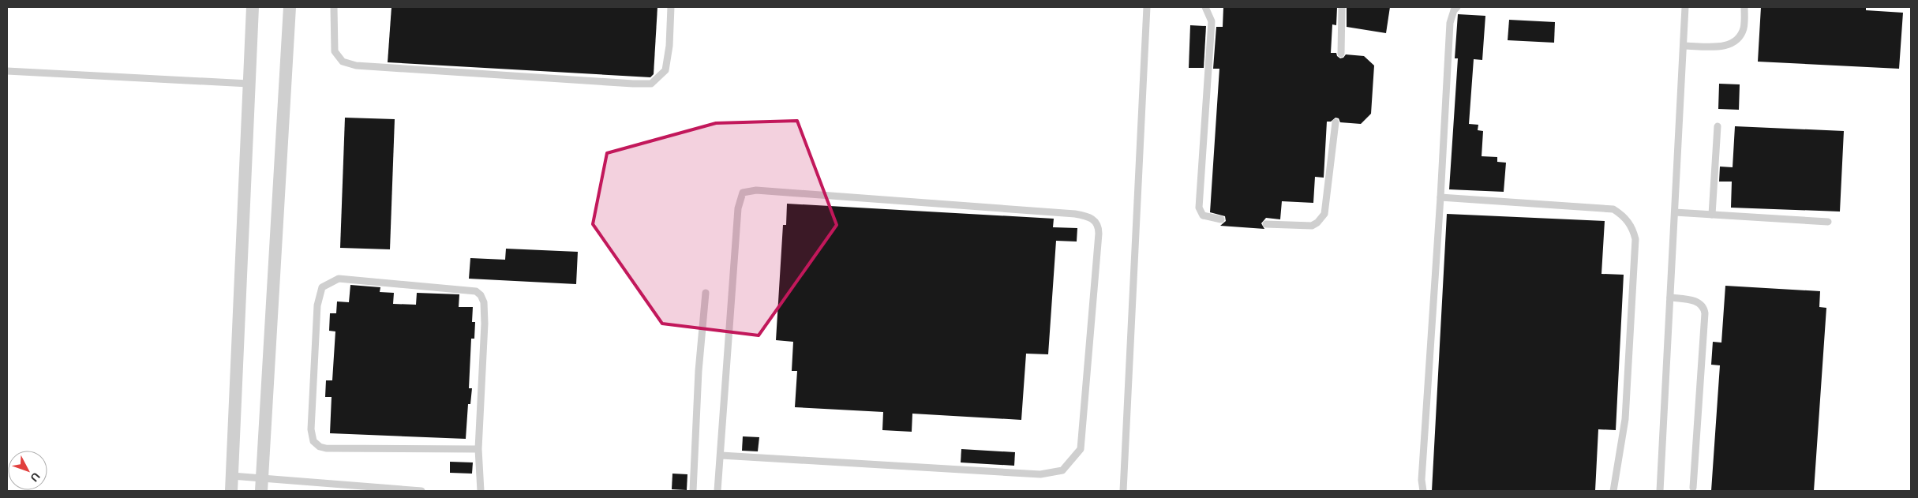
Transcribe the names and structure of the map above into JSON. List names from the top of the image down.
{
  "north": "bottom right"
}
